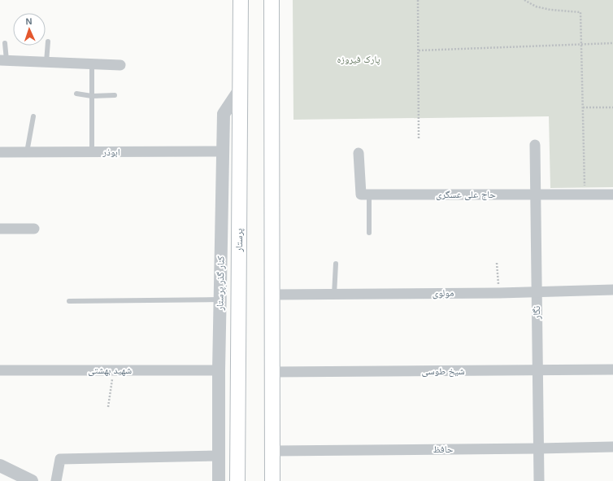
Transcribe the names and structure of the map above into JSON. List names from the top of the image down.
{
  "streets": {
    "main road": ["پرستار"],
    "street": [
      "ابوذر",
      "حاج علی عسگری",
      "کنار گذر پرستار",
      "مولوی",
      "نگار",
      "شهید بهشتی",
      "شیخ طوسی",
      "حافظ"
    ]
  },
  "crossings": [
    ["ابوذر", "کنار گذر پرستار"],
    ["حاج علی عسگری", "نگار"],
    ["پرستار", "کنار گذر پرستار"],
    ["کنار گذر پرستار", "شهید بهشتی"],
    ["مولوی", "نگار"],
    ["نگار", "شیخ طوسی"],
    ["نگار", "حافظ"]
  ],
  "parks": ["پارک فیروزه"],
  "north": "top"
}
